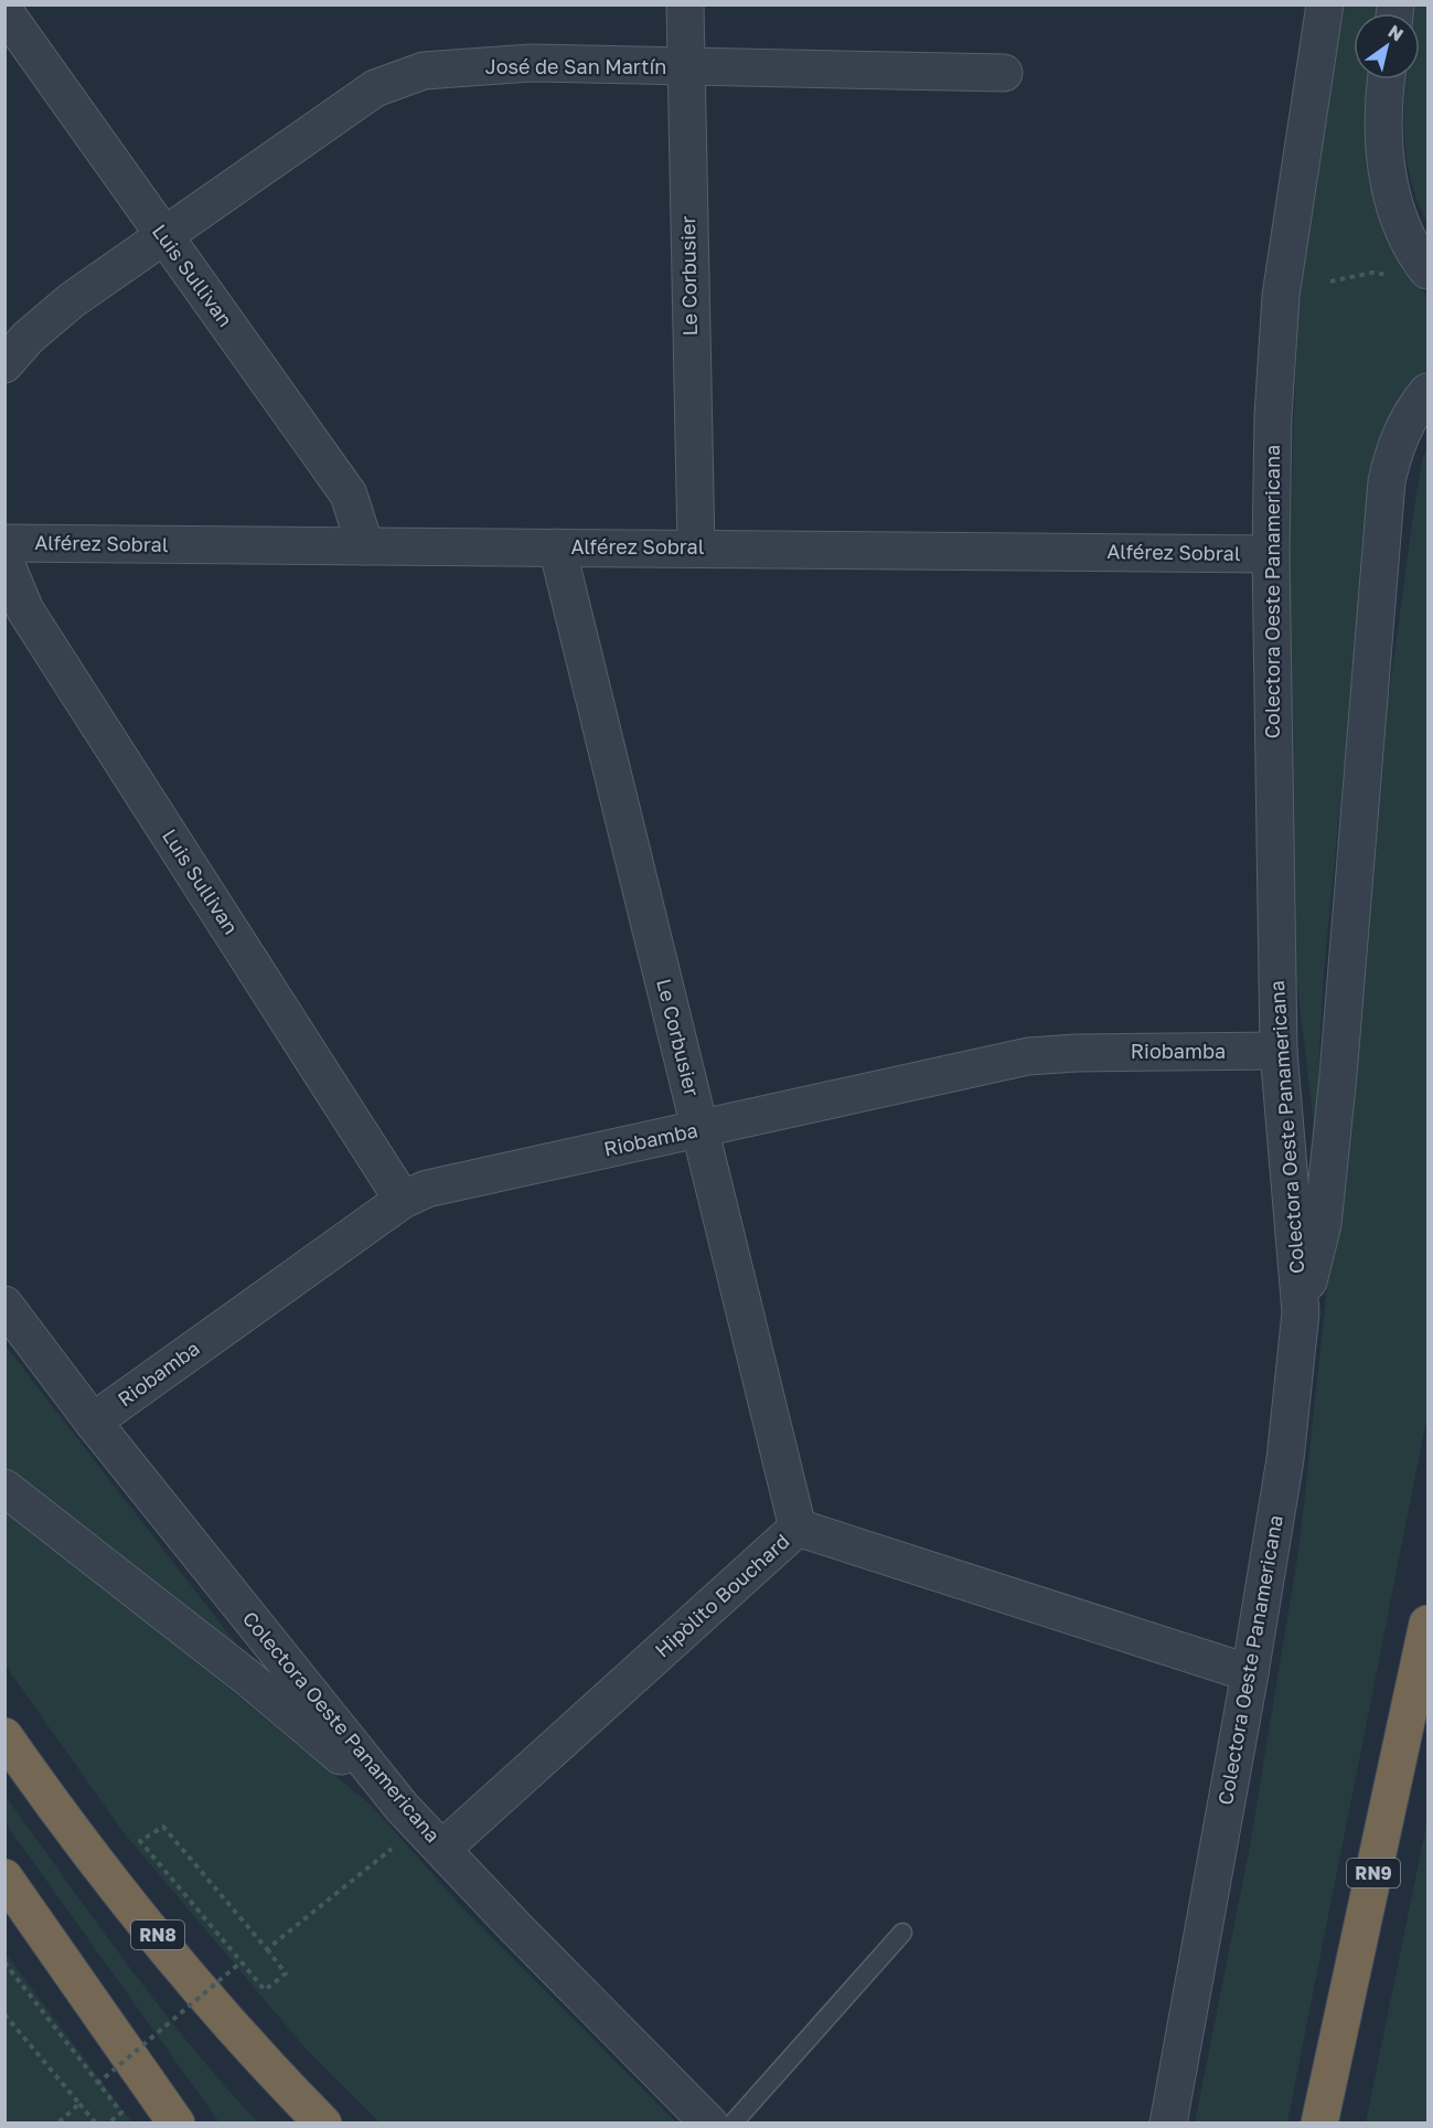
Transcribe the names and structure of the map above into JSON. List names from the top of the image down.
{
  "streets": {
    "highway": ["RN9", "RN8"],
    "street": [
      "José de San Martín",
      "Luis Sullivan",
      "Le Corbusier",
      "Alférez Sobral",
      "Colectora Oeste Panamericana",
      "Riobamba",
      "Hipòlito Bouchard"
    ]
  },
  "crossings": [
    ["José de San Martín", "Luis Sullivan"],
    ["José de San Martín", "Le Corbusier"],
    ["Luis Sullivan", "Alférez Sobral"],
    ["Luis Sullivan", "Riobamba"],
    ["Le Corbusier", "Alférez Sobral"],
    ["Le Corbusier", "Riobamba"],
    ["Le Corbusier", "Hipòlito Bouchard"],
    ["Alférez Sobral", "Colectora Oeste Panamericana"],
    ["Colectora Oeste Panamericana", "Riobamba"],
    ["Colectora Oeste Panamericana", "Hipòlito Bouchard"]
  ],
  "north": "top right"
}
